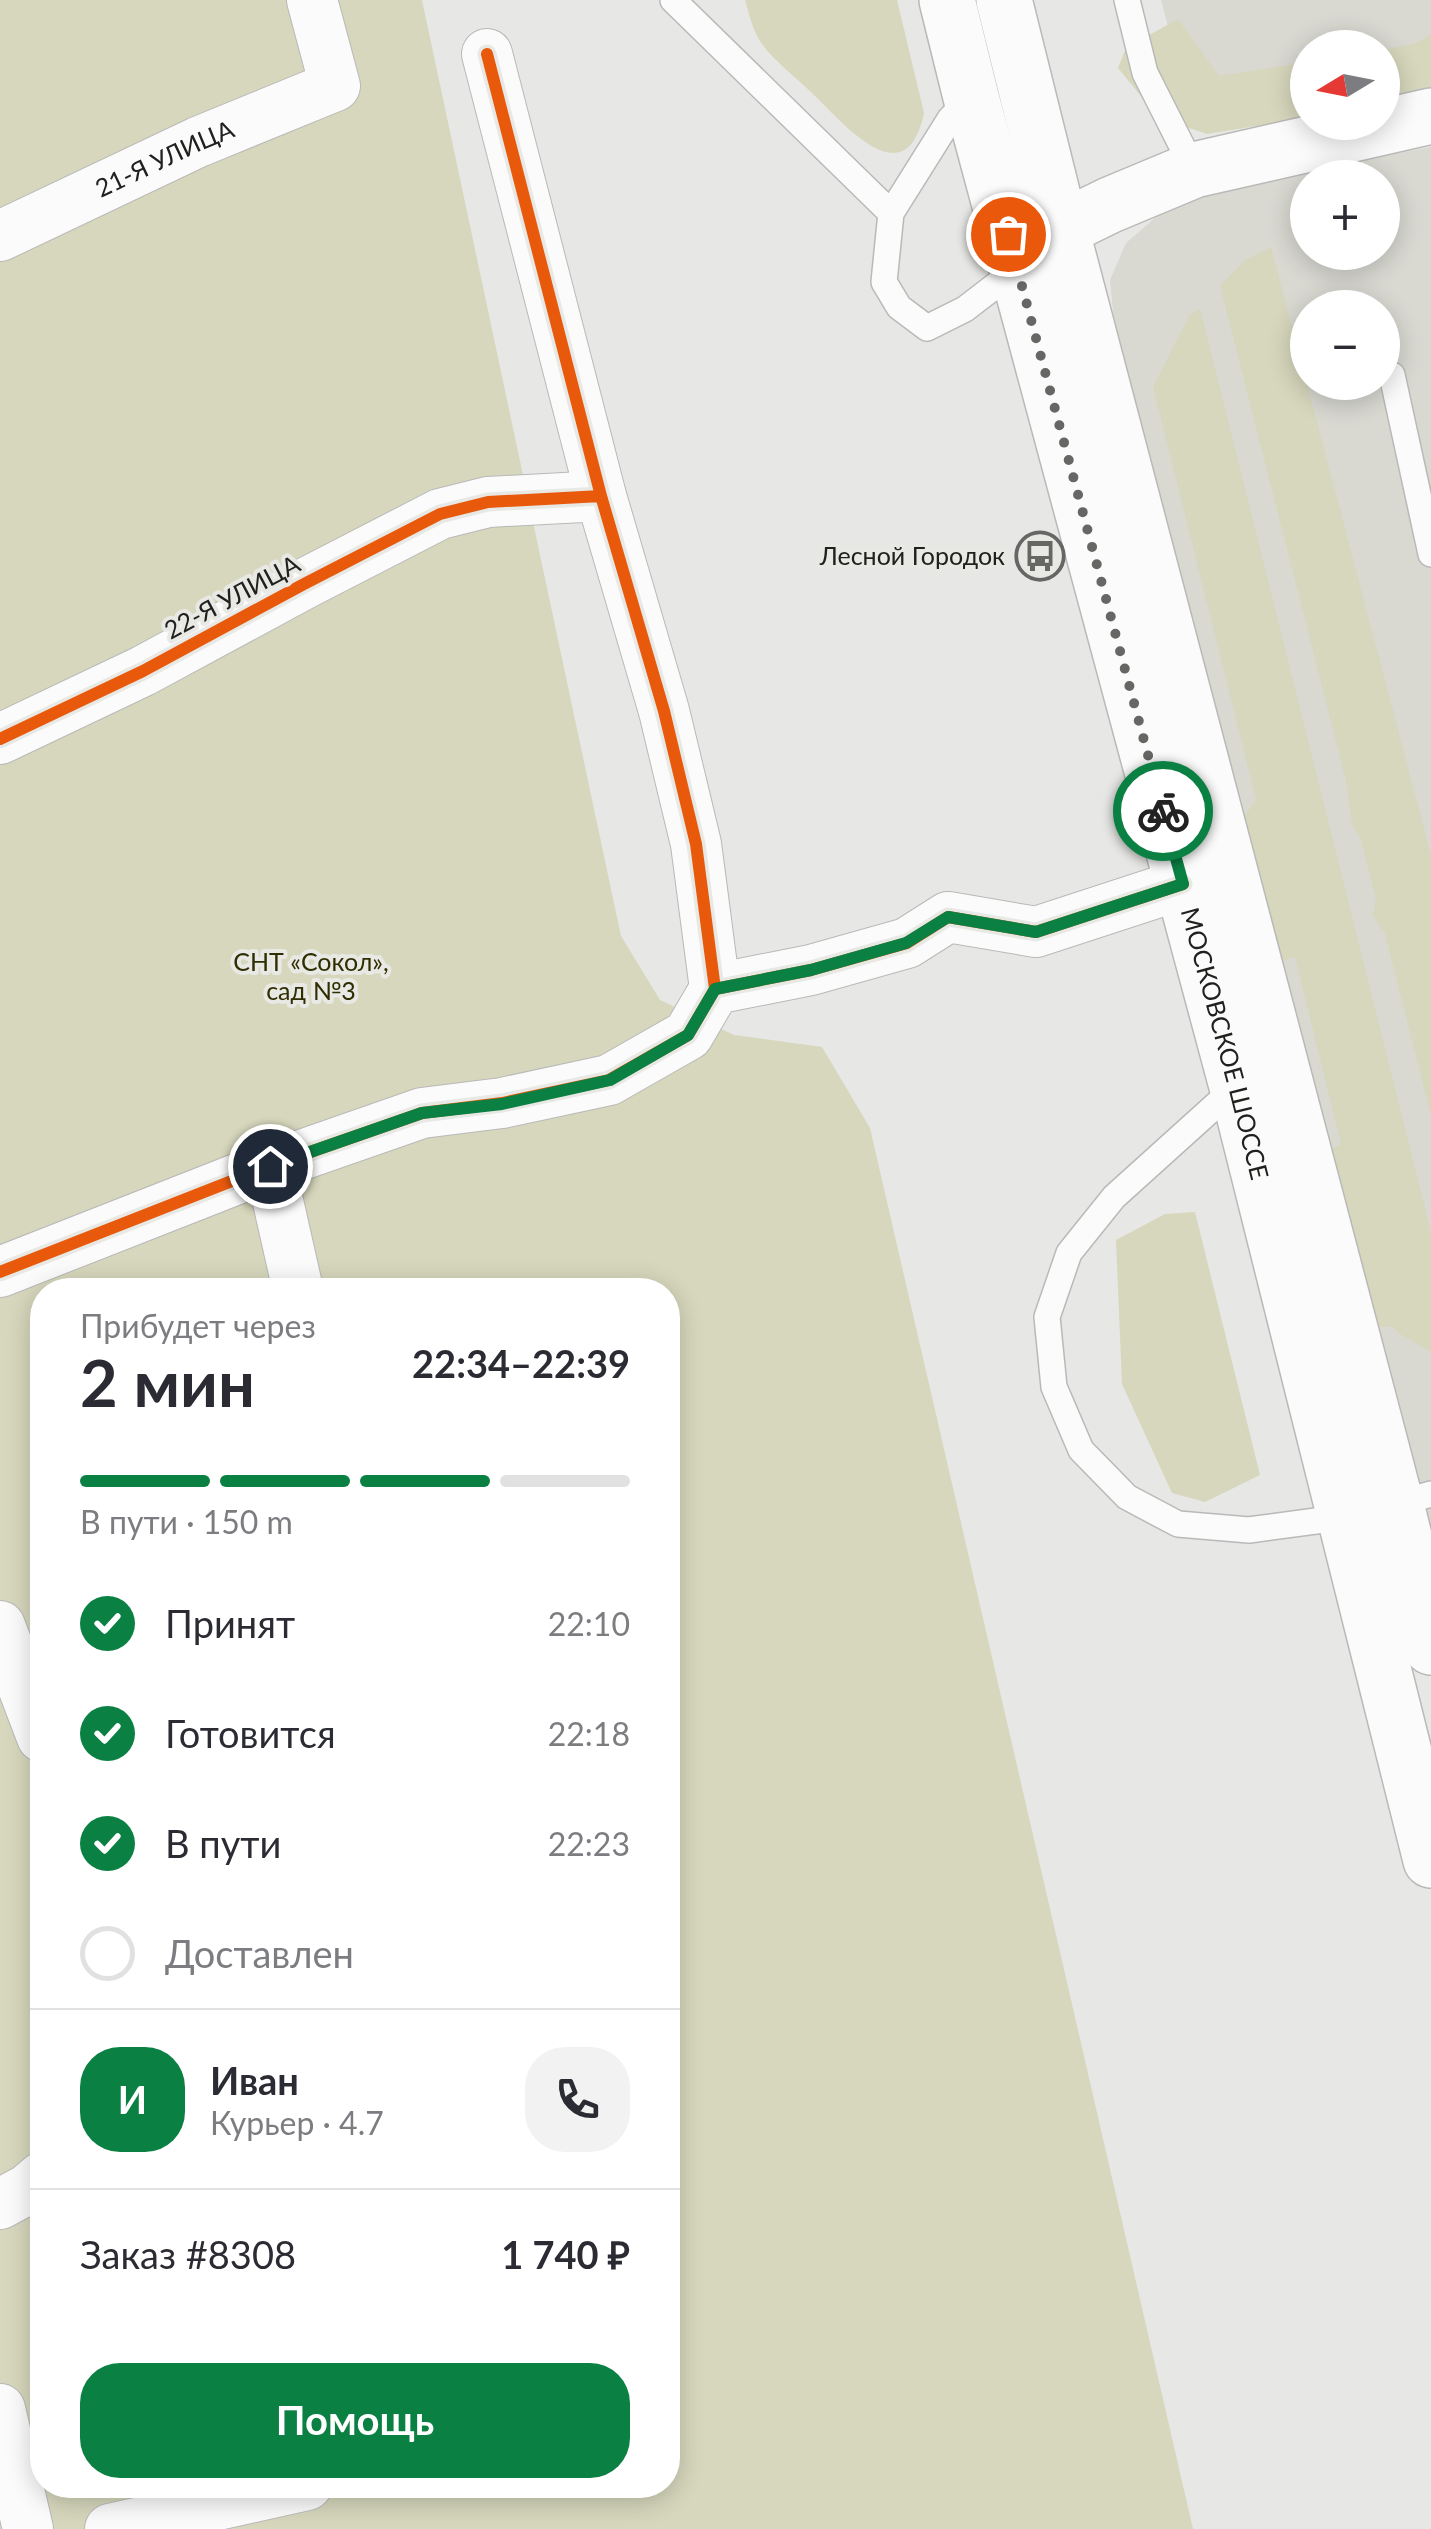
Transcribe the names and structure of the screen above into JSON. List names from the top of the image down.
{
  "streets": {
    "main road": ["МОСКОВСКОЕ ШОССЕ"],
    "street": ["21-Я УЛИЦА", "22-Я УЛИЦА"]
  },
  "parks": ["СНТ «Сокол», сад №3"],
  "places": {
    "bus stop": ["Лесной Городок"]
  },
  "north": "left",
  "page": {
    "map_buttons": ["+", "−"],
    "heading": ["2 мин", "Прибудет через", "22:34–22:39"],
    "panel": [
      "Иван",
      "Курьер · 4.7",
      "Заказ #8308",
      "1 740 ₽"
    ],
    "bar": "В пути · 150 m",
    "list": [
      ["Принят", "22:10"],
      ["Готовится", "22:18"],
      ["В пути", "22:23"],
      "Доставлен"
    ],
    "round": "И",
    "buttons": "Помощь"
  }
}
